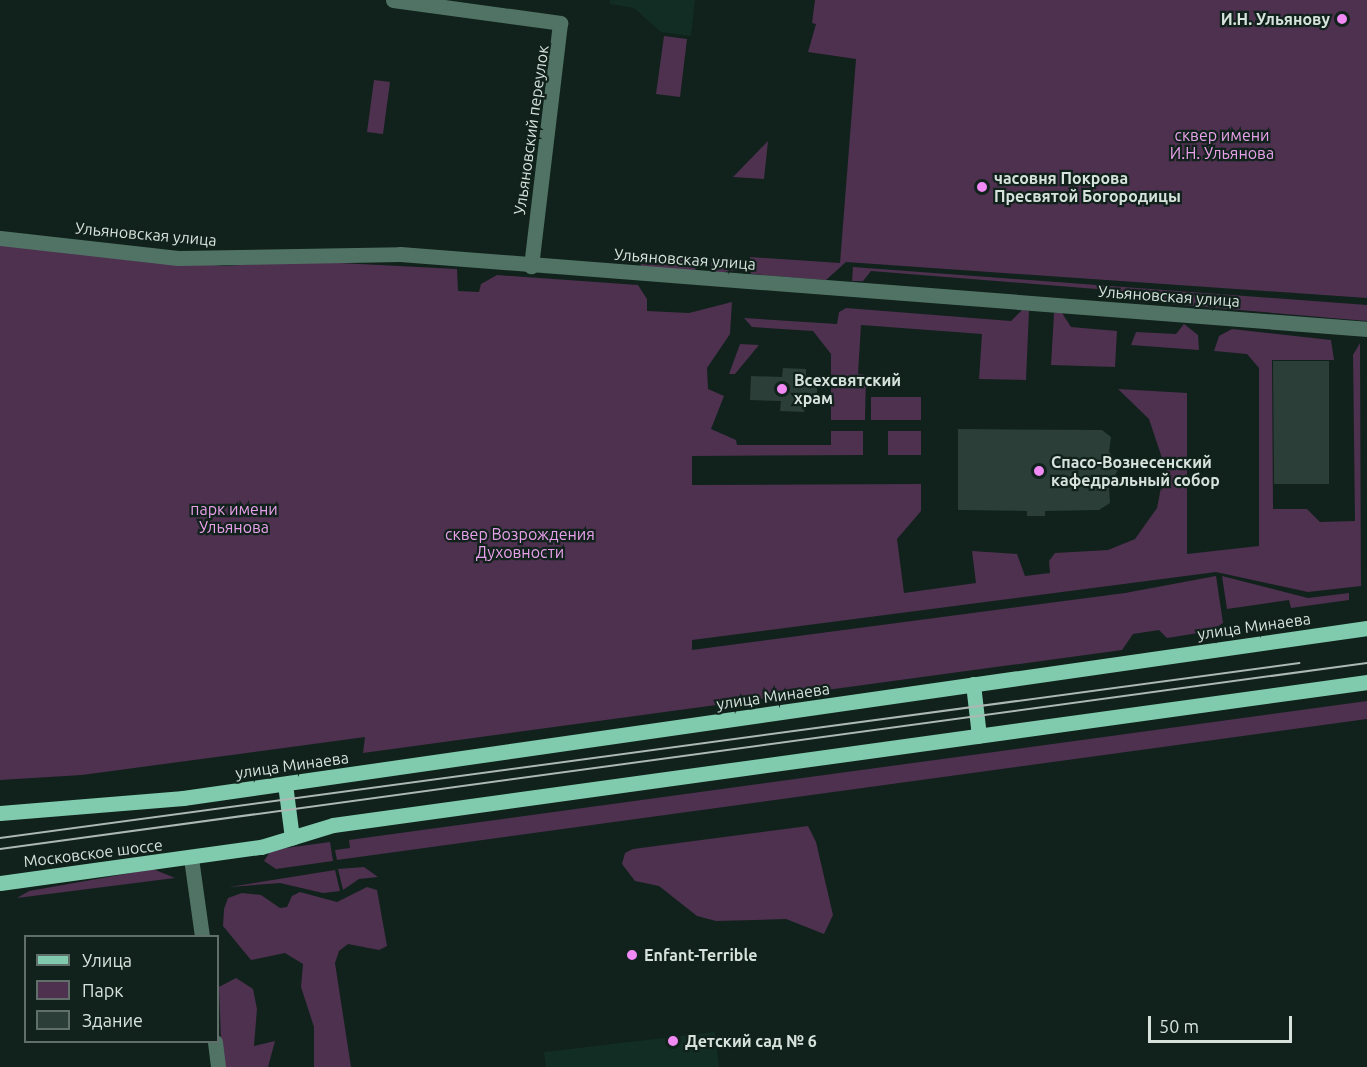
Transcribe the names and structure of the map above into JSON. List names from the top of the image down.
{
  "streets": {
    "main road": ["улица Минаева", "Московское шоссе"],
    "street": ["Ульяновский переулок", "Ульяновская улица"]
  },
  "crossings": [
    ["Ульяновский переулок", "Ульяновская улица"]
  ],
  "parks": ["сквер имени И.Н. Ульянова", "парк имени Ульянова", "сквер Возрождения Духовности"],
  "places": [
    "И.Н. Ульянову",
    "часовня Покрова Пресвятой Богородицы",
    "Всехсвятский храм",
    "Спасо-Вознесенский кафедральный собор",
    "Enfant-Terrible",
    "Детский сад № 6"
  ],
  "legend": ["Улица", "Парк", "Здание"],
  "scale_bar": "50 m"
}
